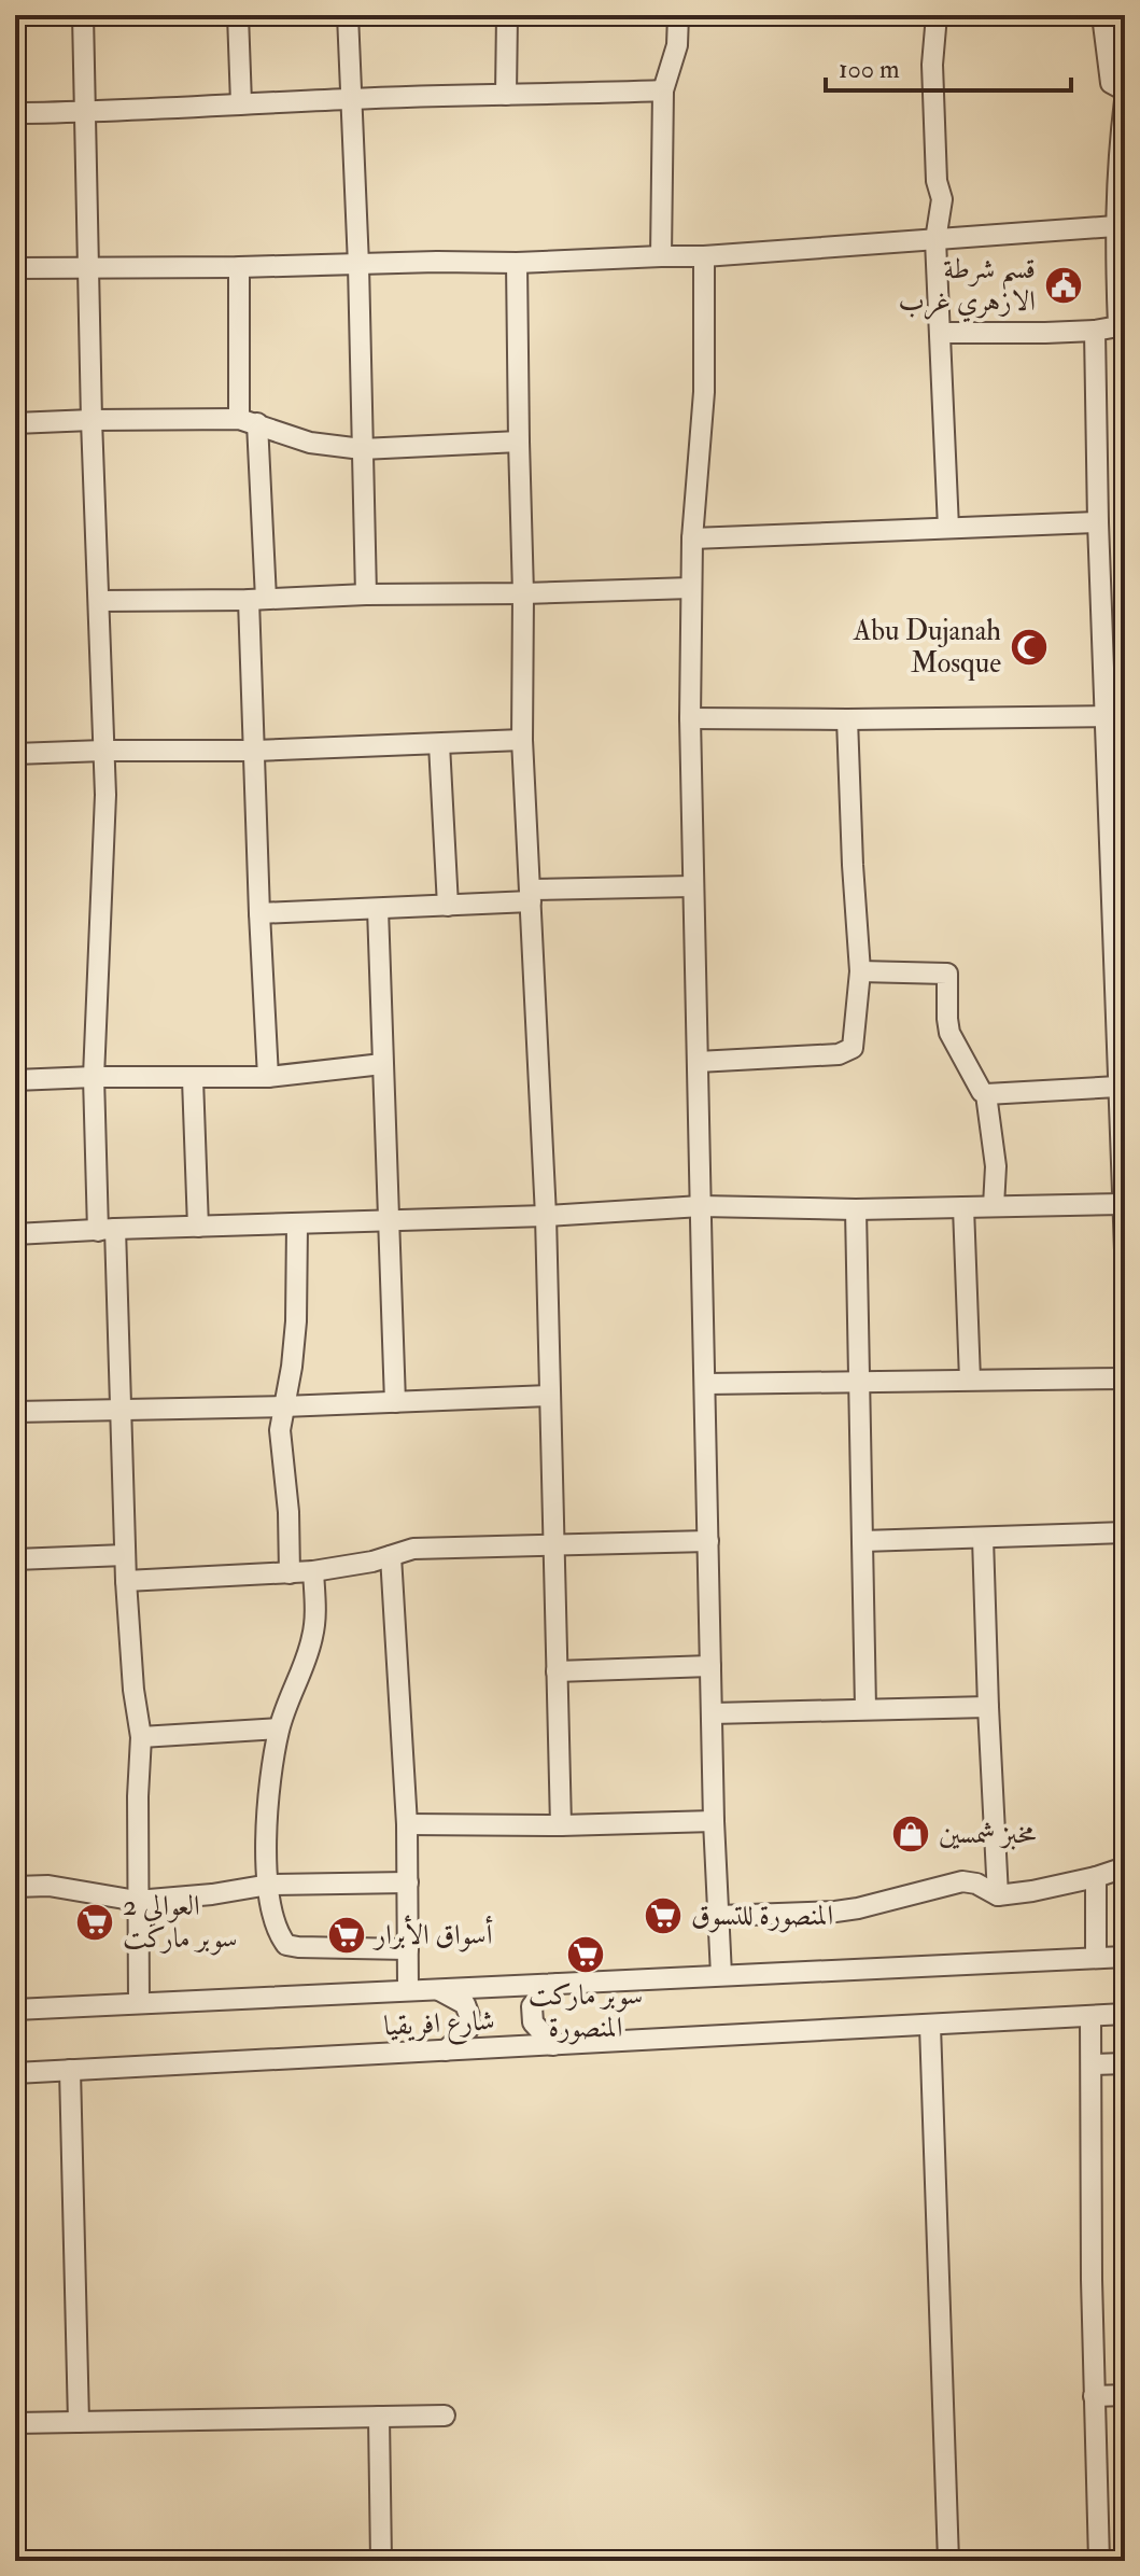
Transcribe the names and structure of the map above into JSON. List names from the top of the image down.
{
  "streets": {
    "street": ["شارع افريقيا"]
  },
  "places": {
    "public building": ["قسم شرطة الازهري غرب"],
    "mosque": ["Abu Dujanah Mosque"],
    "shop": ["مخبز شمسين"],
    "supermarket": [
      "المنصورة للتسوق",
      "العوالي 2 سوبر ماركت",
      "أسواق الأبرار",
      "سوبر ماركت المنصورة"
    ]
  },
  "scale_bar": "100 m"
}
